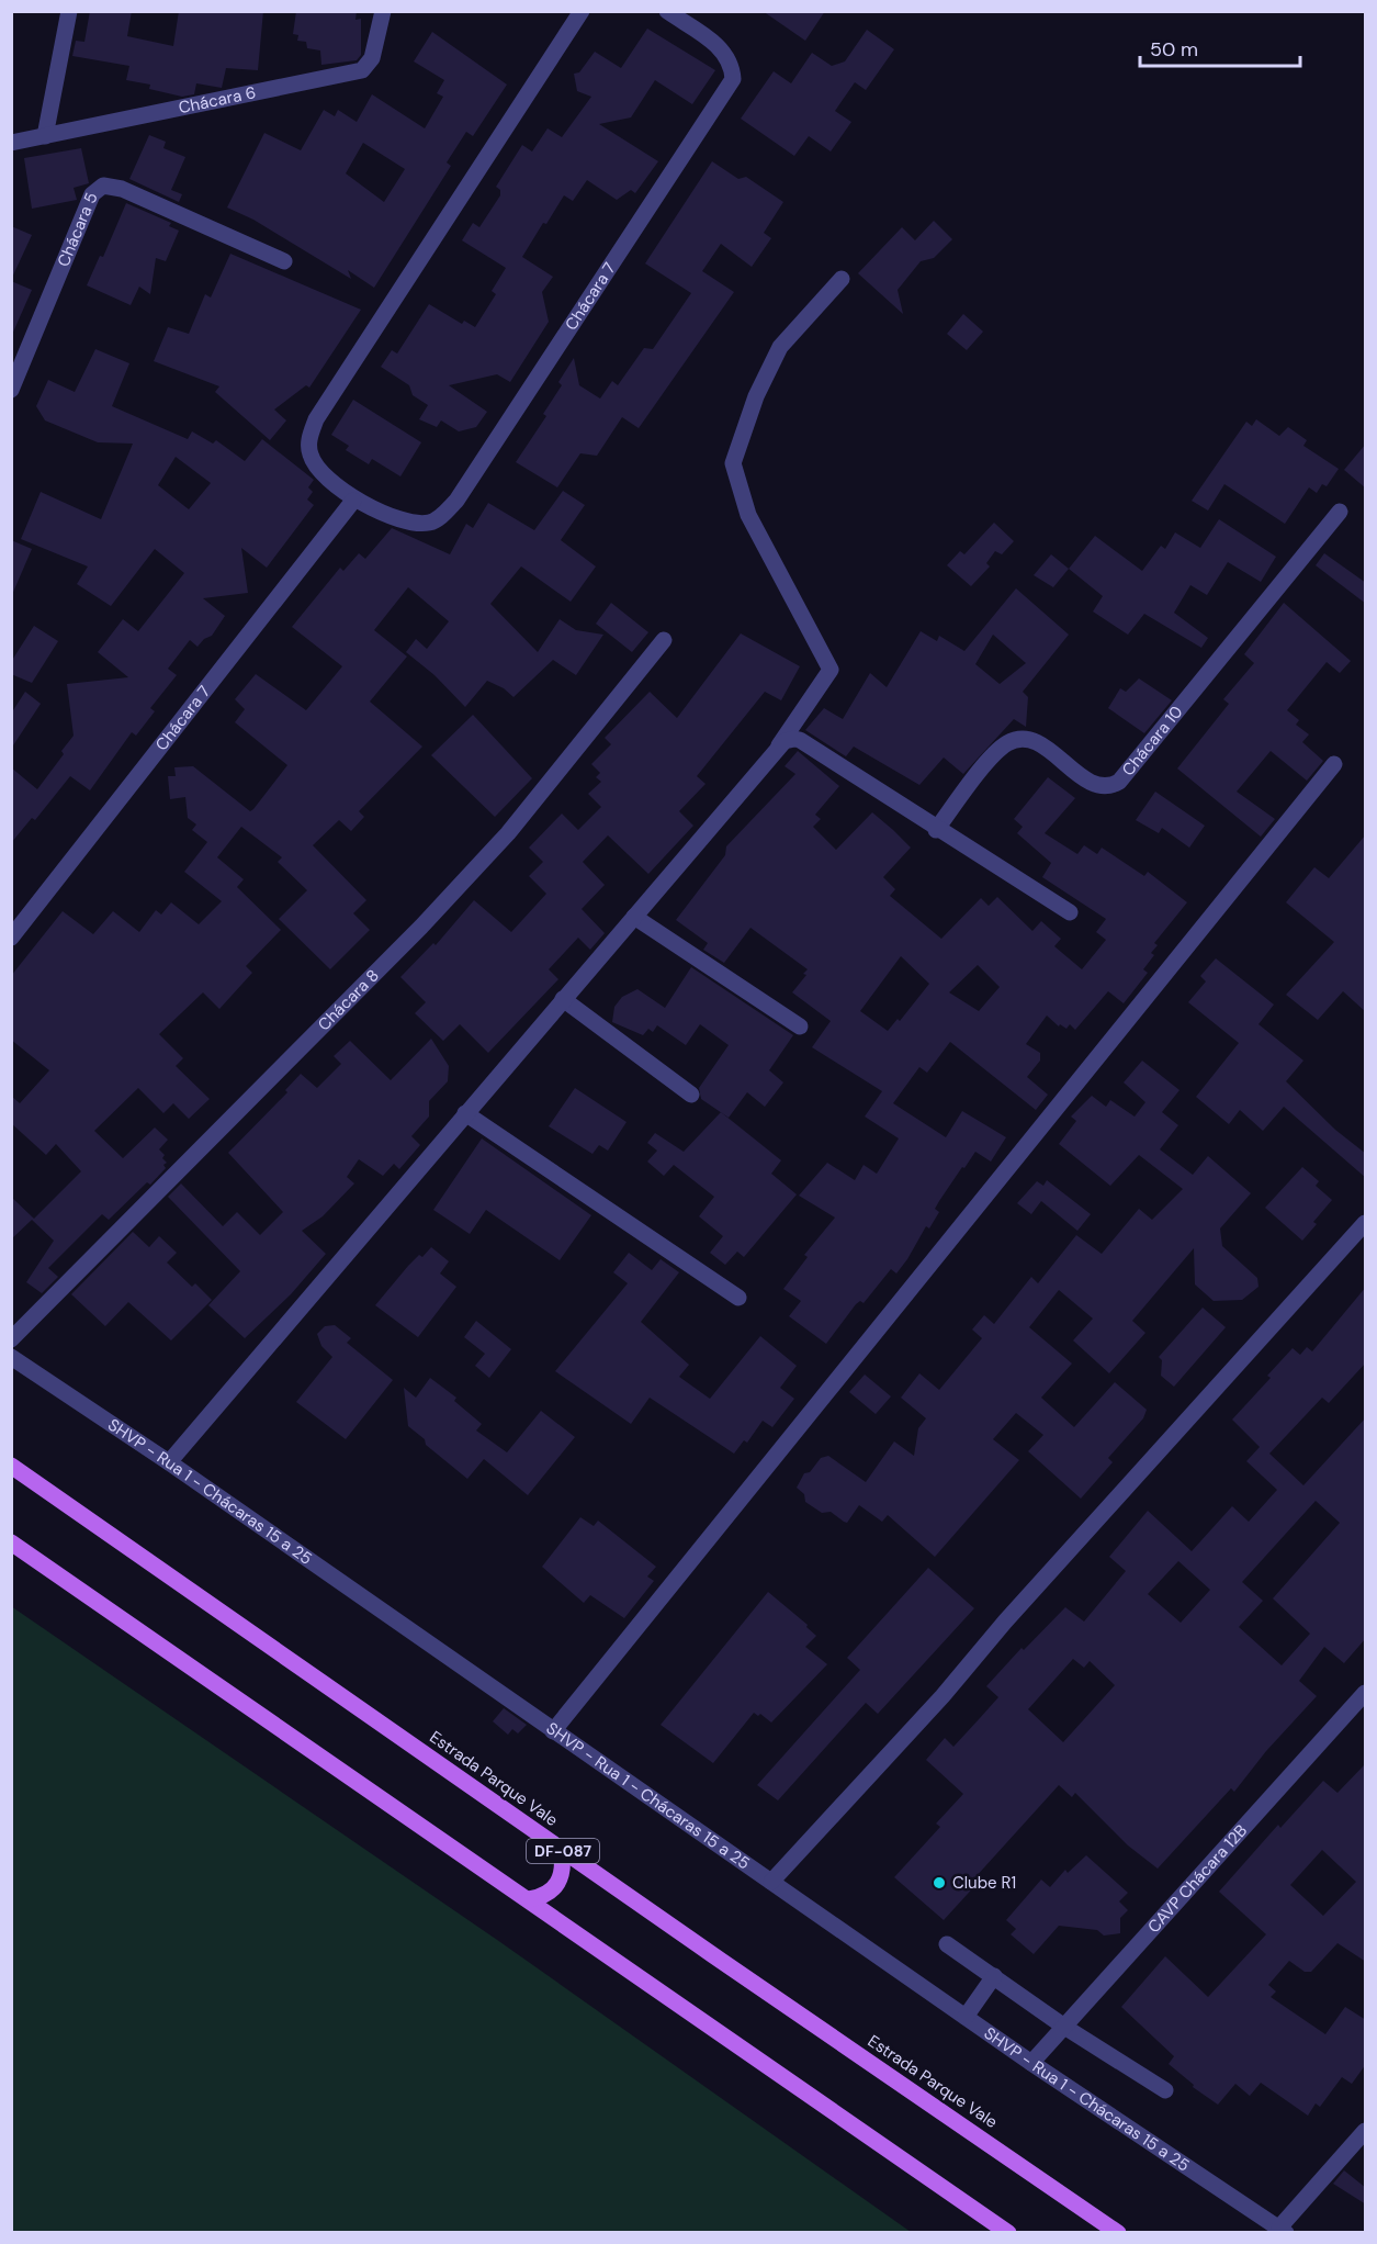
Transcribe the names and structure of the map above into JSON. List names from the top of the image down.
{
  "streets": {
    "main road": ["Estrada Parque Vale", "DF-087"],
    "street": [
      "Chácara 6",
      "Chácara 5",
      "Chácara 7",
      "Chácara 10",
      "Chácara 8",
      "SHVP - Rua 1 - Chácaras 15 a 25",
      "CAVP Chácara 12B"
    ]
  },
  "crossings": [
    ["SHVP - Rua 1 - Chácaras 15 a 25", "CAVP Chácara 12B"]
  ],
  "places": ["Clube R1"],
  "scale_bar": "50 m"
}
